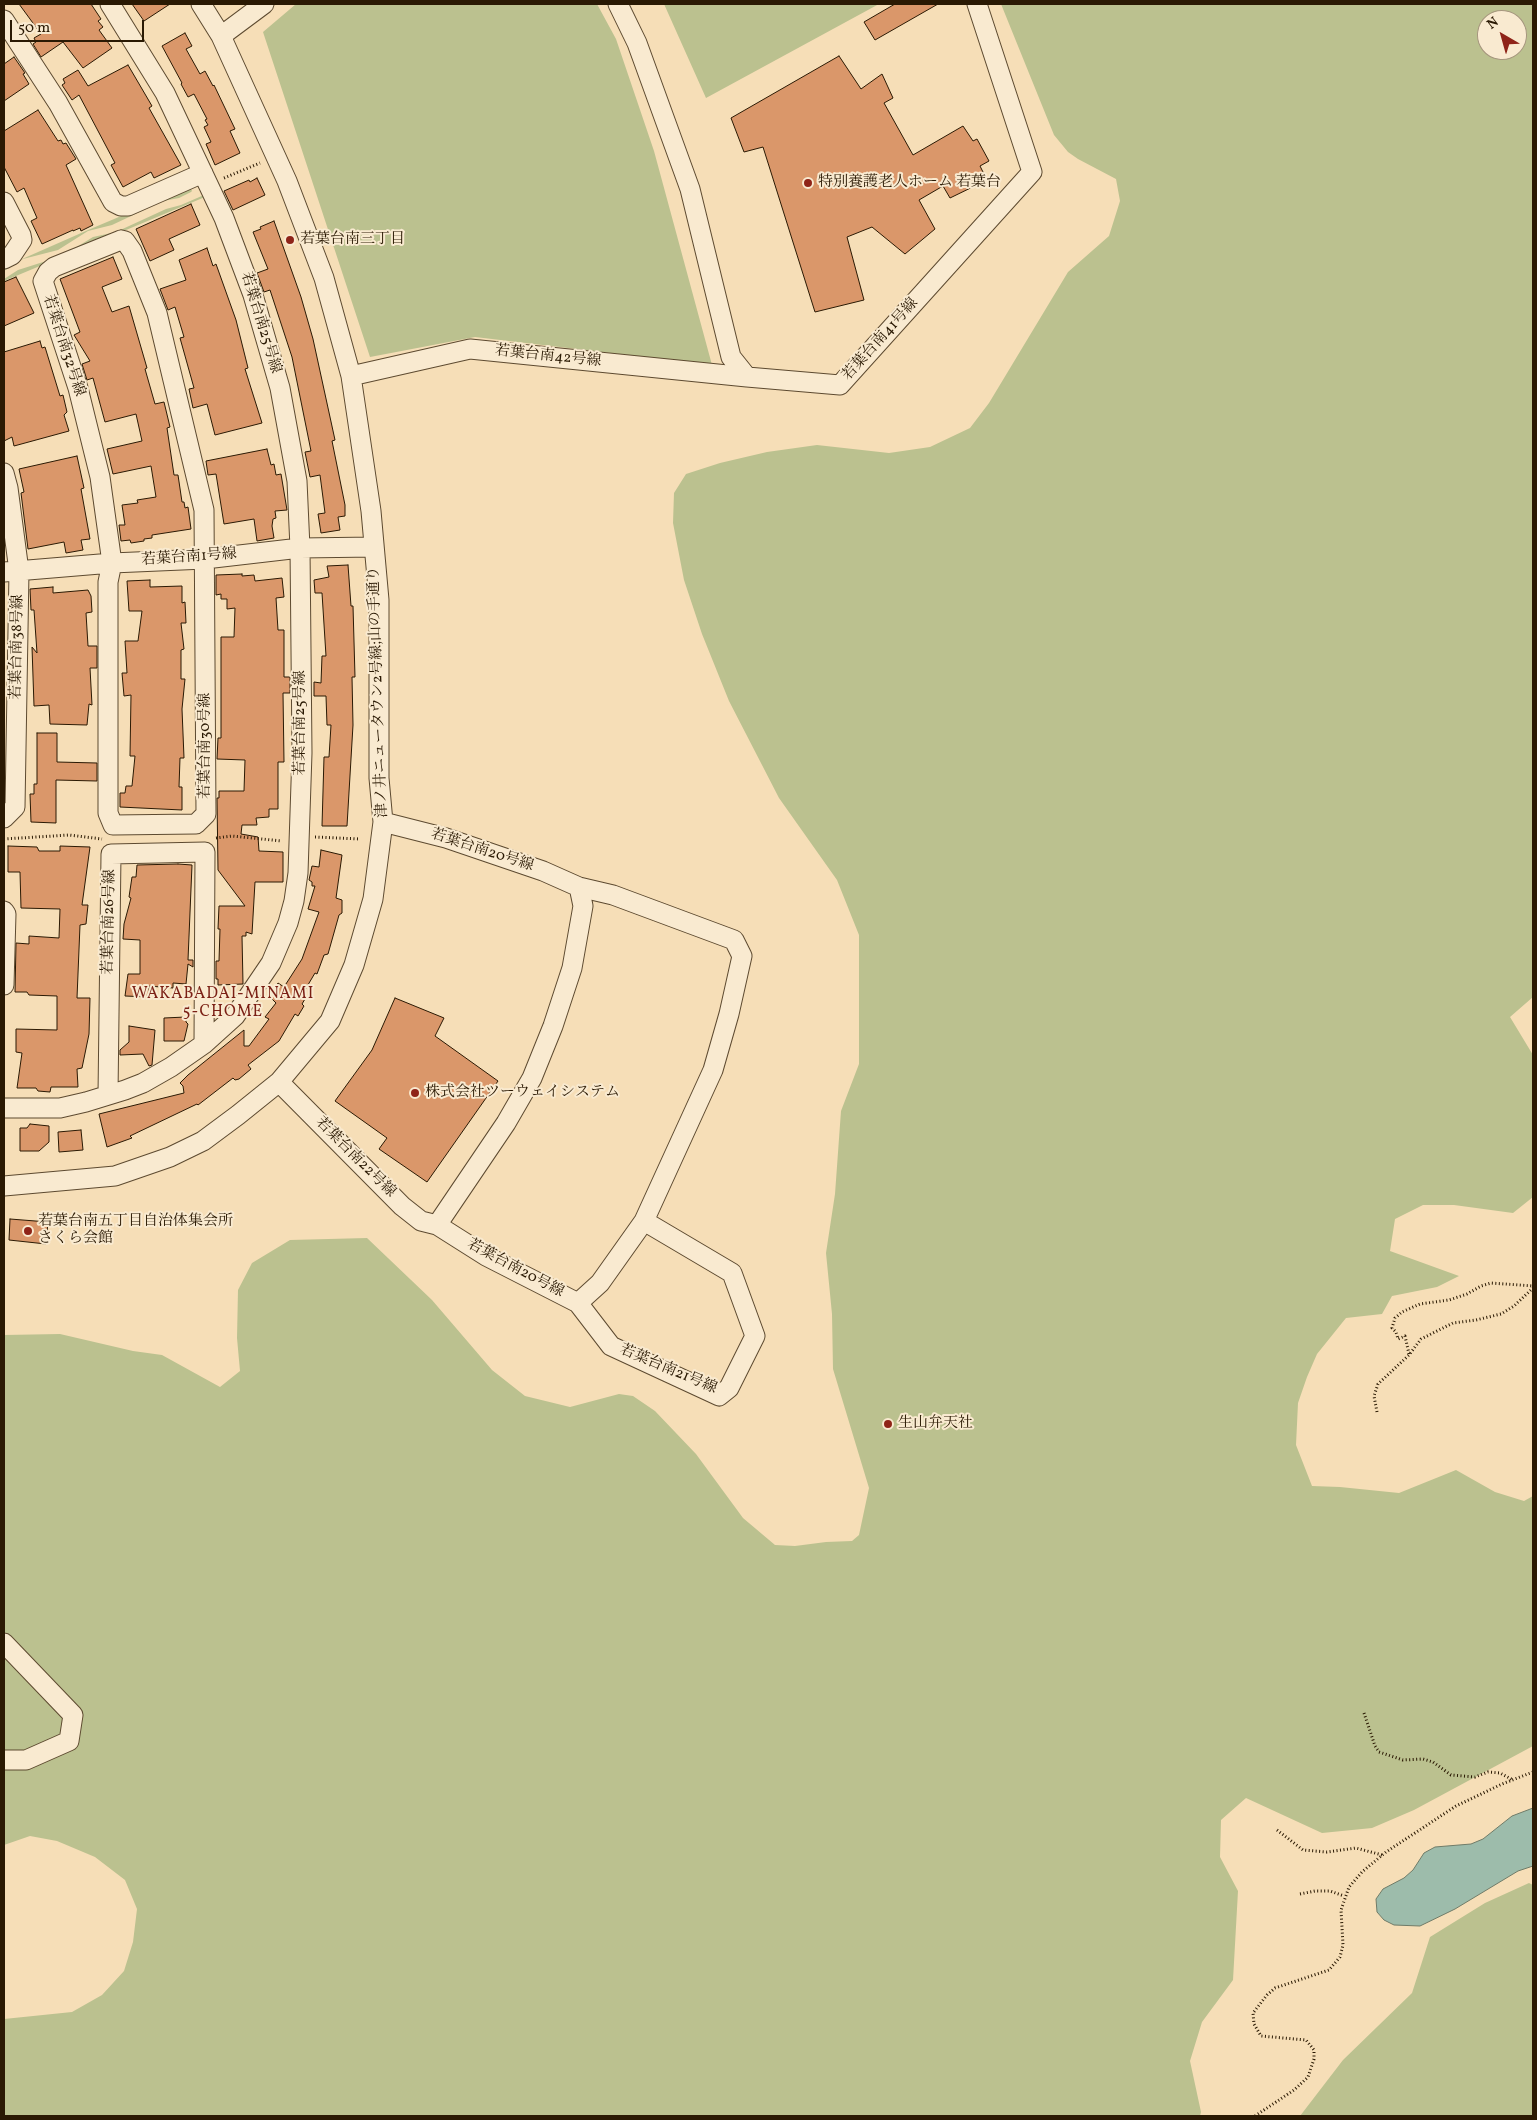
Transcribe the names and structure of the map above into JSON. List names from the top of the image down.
{
  "streets": {
    "street": [
      "若葉台南25号線",
      "若葉台南41号線",
      "若葉台南32号線",
      "若葉台南42号線",
      "若葉台南1号線",
      "若葉台南38号線",
      "津ノ井ニュータウン2号線;山の手通り",
      "若葉台南30号線",
      "若葉台南20号線",
      "若葉台南26号線",
      "若葉台南22号線",
      "若葉台南21号線"
    ]
  },
  "crossings": [
    ["若葉台南25号線", "若葉台南1号線"],
    ["若葉台南25号線", "若葉台南26号線"],
    ["若葉台南41号線", "若葉台南42号線"],
    ["若葉台南32号線", "若葉台南1号線"],
    ["若葉台南32号線", "若葉台南30号線"],
    ["若葉台南42号線", "津ノ井ニュータウン2号線;山の手通り"],
    ["若葉台南1号線", "若葉台南38号線"],
    ["若葉台南1号線", "津ノ井ニュータウン2号線;山の手通り"],
    ["若葉台南1号線", "若葉台南30号線"],
    ["津ノ井ニュータウン2号線;山の手通り", "若葉台南20号線"],
    ["津ノ井ニュータウン2号線;山の手通り", "若葉台南22号線"],
    ["若葉台南20号線", "若葉台南22号線"],
    ["若葉台南20号線", "若葉台南21号線"]
  ],
  "districts": ["WAKABADAI-MINAMI 5-CHOME"],
  "places": [
    "特別養護老人ホーム 若葉台",
    "若葉台南三丁目",
    "株式会社ツーウェイシステム",
    "若葉台南五丁目自治体集会所 さくら会館",
    "生山弁天社"
  ],
  "scale_bar": "50 m",
  "north": "top left"
}
